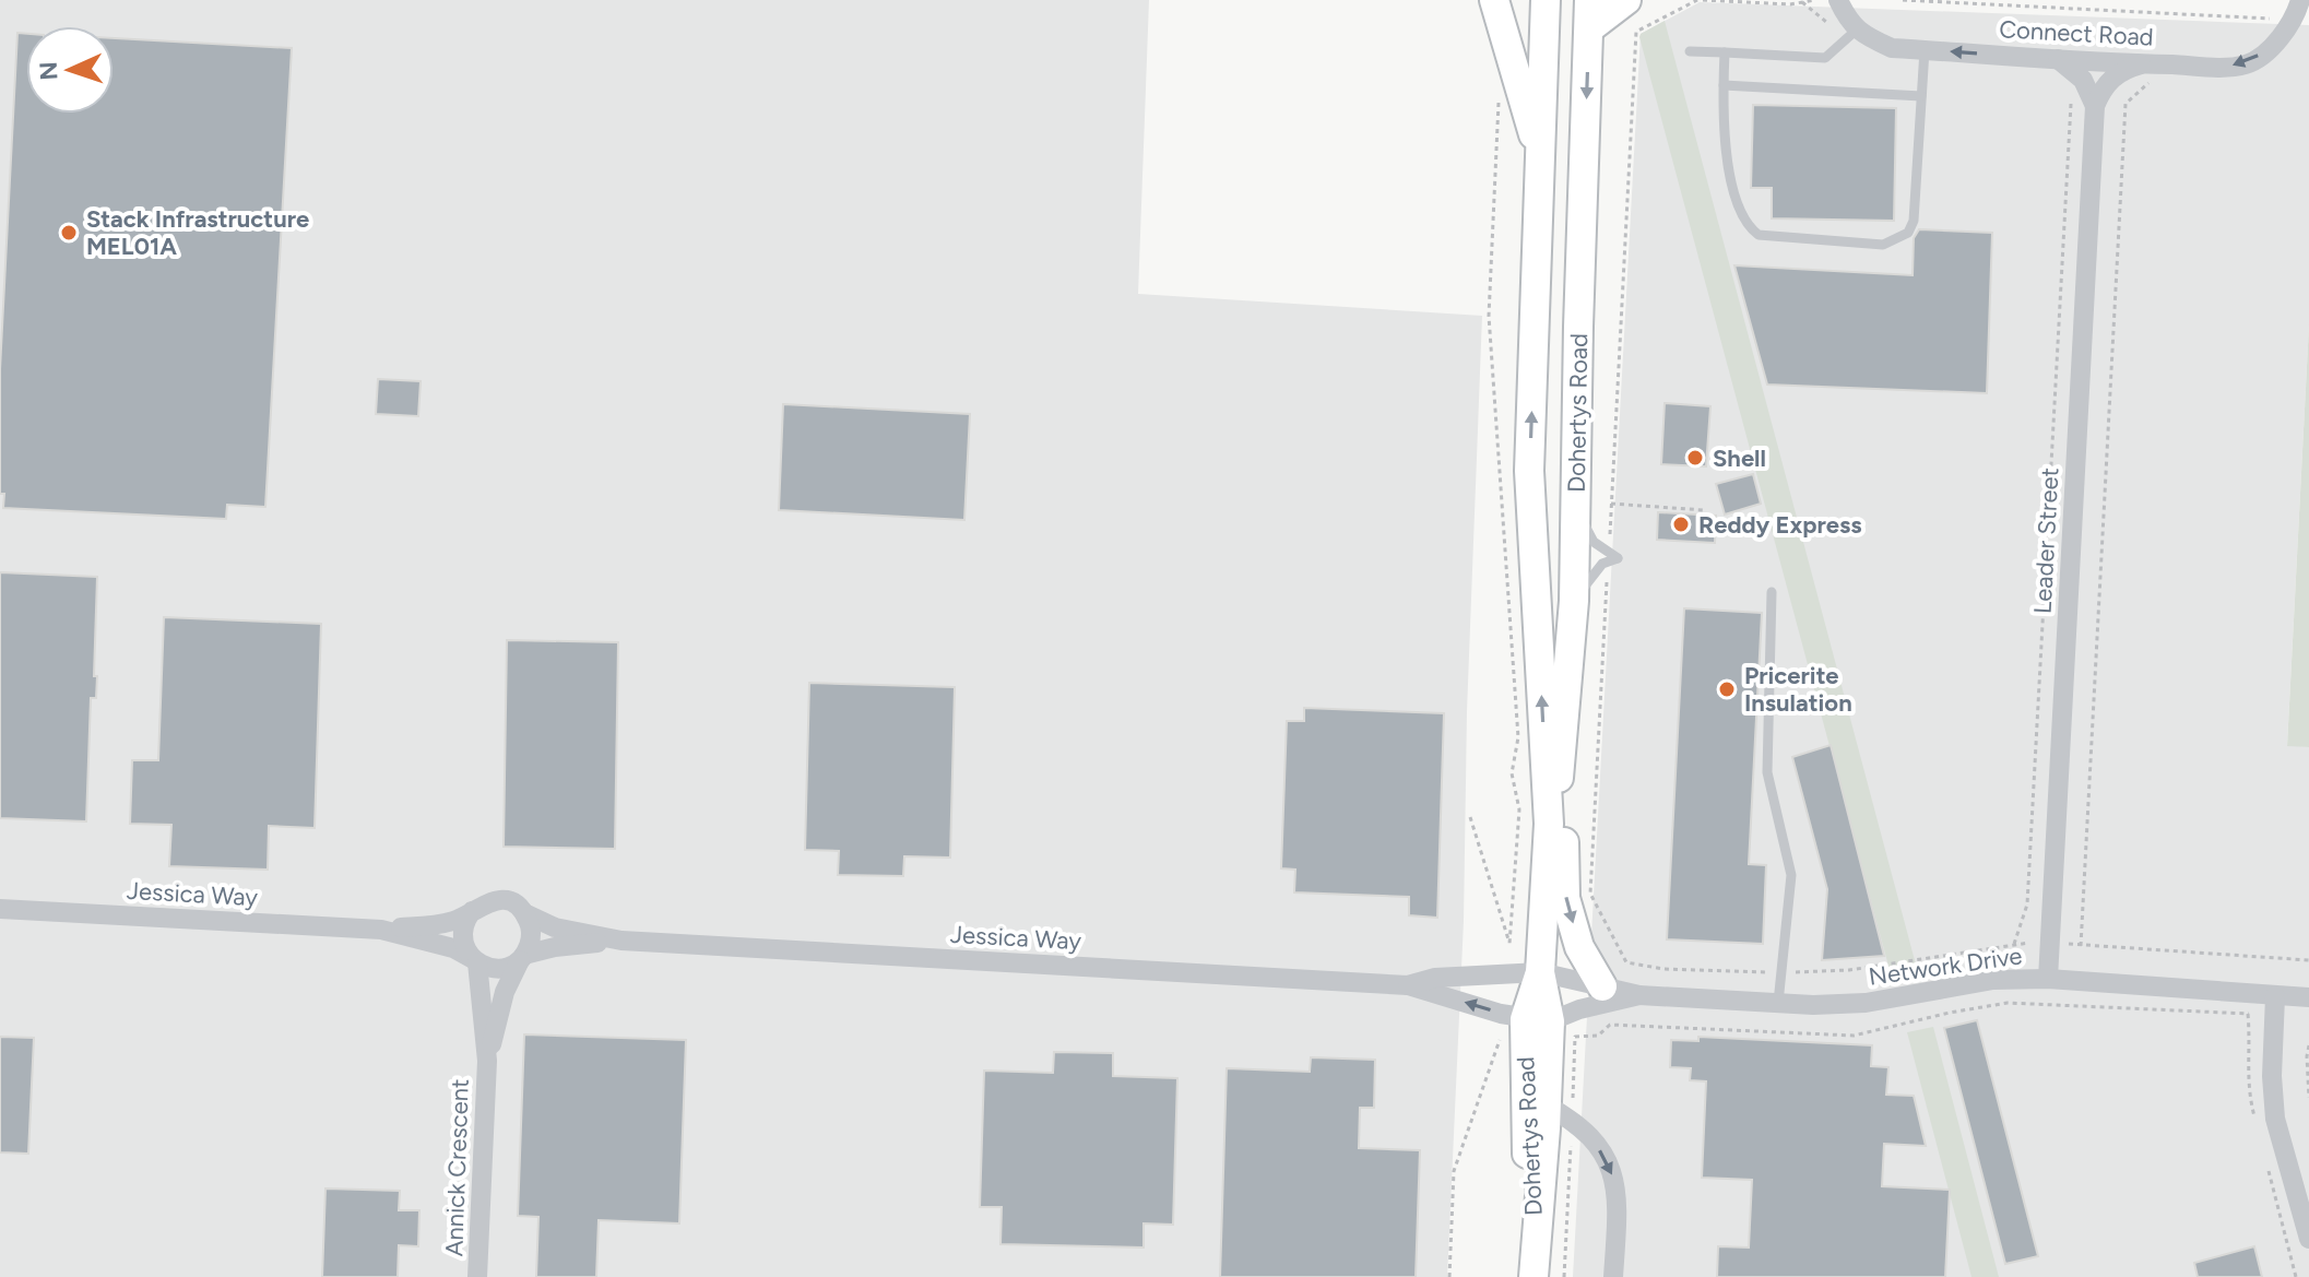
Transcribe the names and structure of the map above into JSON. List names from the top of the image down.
{
  "streets": {
    "main road": ["Dohertys Road"],
    "street": [
      "Connect Road",
      "Leader Street",
      "Jessica Way",
      "Network Drive",
      "Annick Crescent"
    ]
  },
  "crossings": [
    ["Dohertys Road", "Jessica Way"],
    ["Dohertys Road", "Network Drive"],
    ["Leader Street", "Network Drive"],
    ["Jessica Way", "Network Drive"],
    ["Jessica Way", "Annick Crescent"]
  ],
  "one_way": ["Connect Road"],
  "places": [
    "Stack Infrastructure MEL01A",
    "Shell",
    "Reddy Express",
    "Pricerite Insulation"
  ],
  "north": "left"
}
